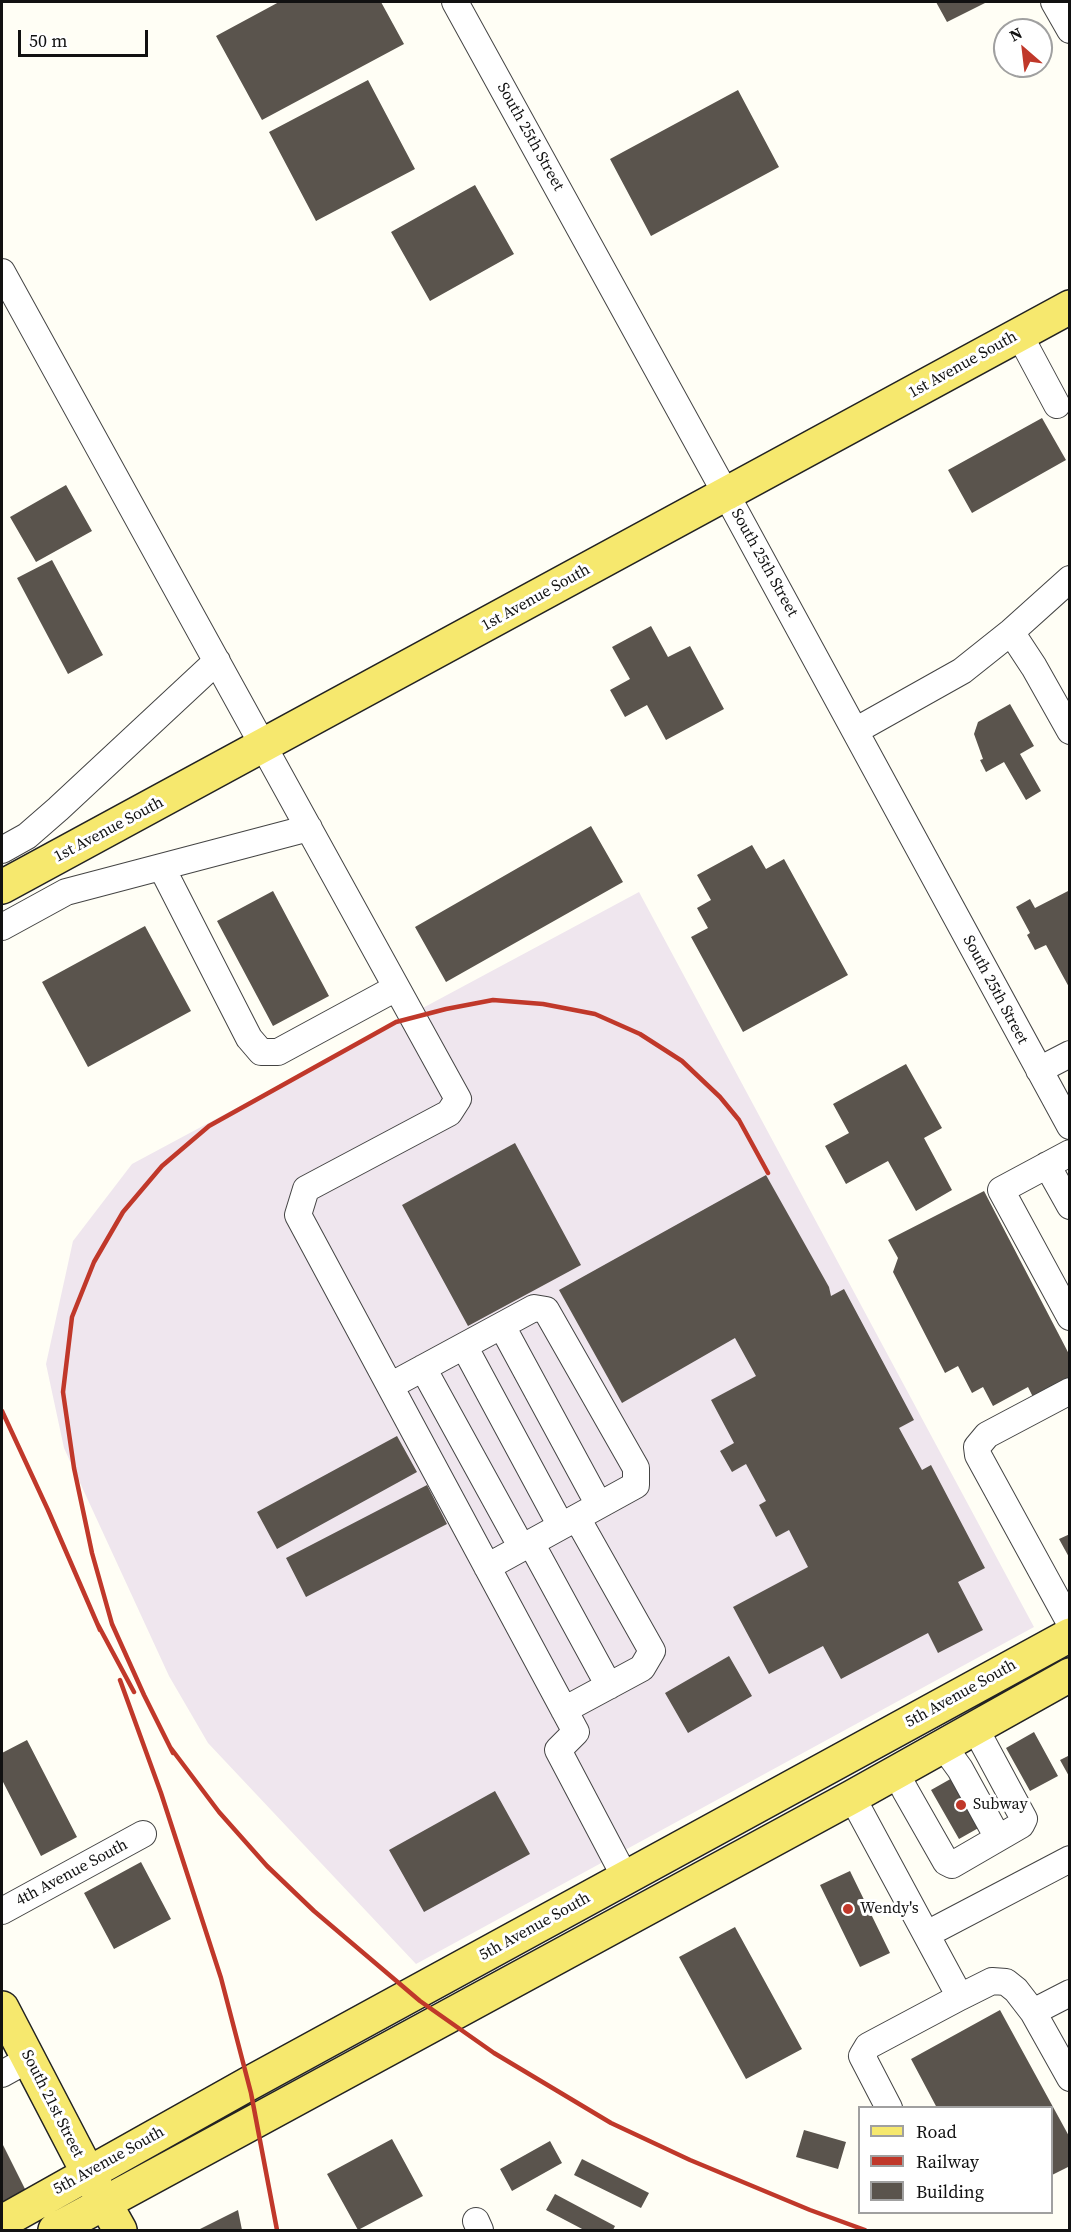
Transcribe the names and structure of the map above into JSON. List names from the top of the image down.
{
  "streets": {
    "main road": ["1st Avenue South", "5th Avenue South", "South 21st Street"],
    "street": ["South 25th Street", "4th Avenue South"]
  },
  "crossings": [
    ["South 25th Street", "1st Avenue South"],
    ["5th Avenue South", "South 21st Street"]
  ],
  "places": ["Subway", "Wendy's"],
  "legend": ["Road", "Railway", "Building"],
  "scale_bar": "50 m",
  "north": "top left"
}
